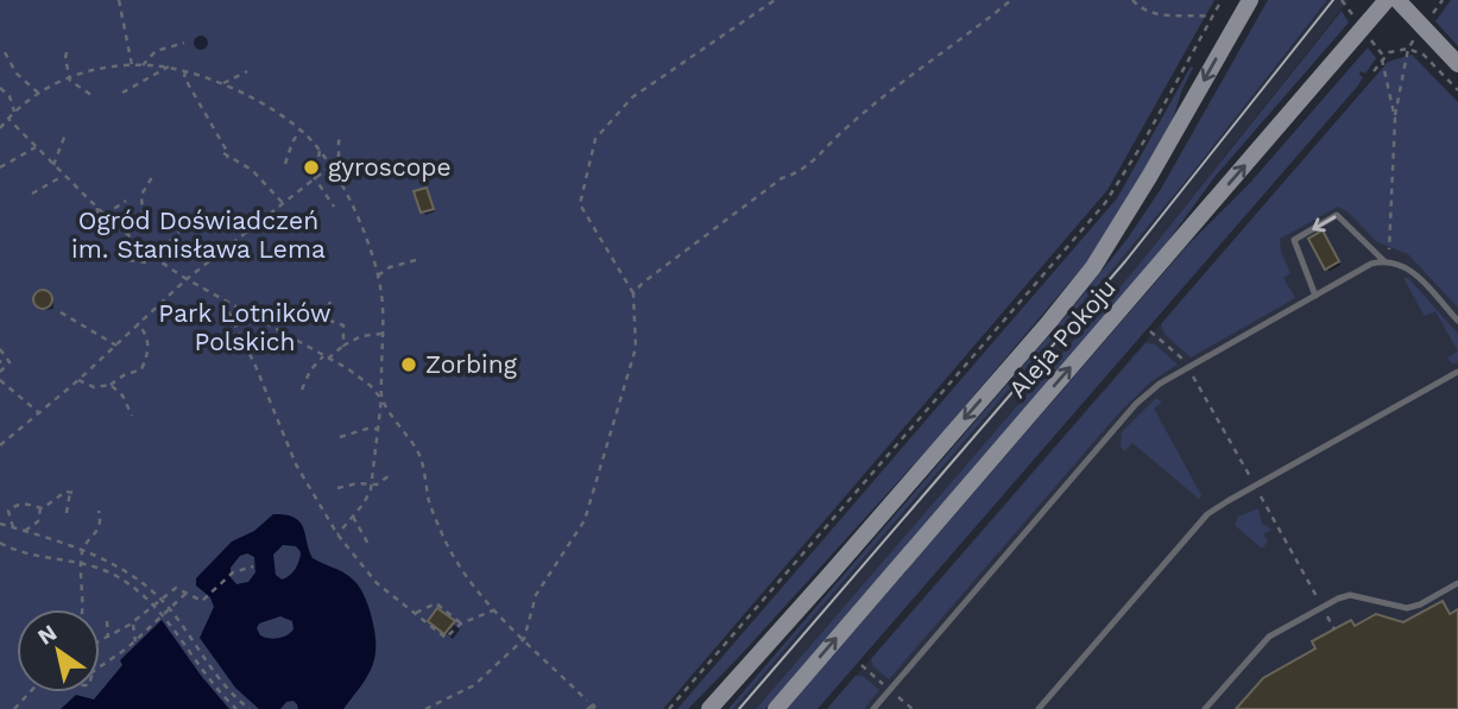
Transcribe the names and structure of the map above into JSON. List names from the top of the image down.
{
  "streets": {
    "main road": ["Aleja Pokoju"]
  },
  "parks": ["Ogród Doświadczeń im. Stanisława Lema", "Park Lotników Polskich"],
  "places": ["gyroscope", "Zorbing"],
  "north": "top left"
}
